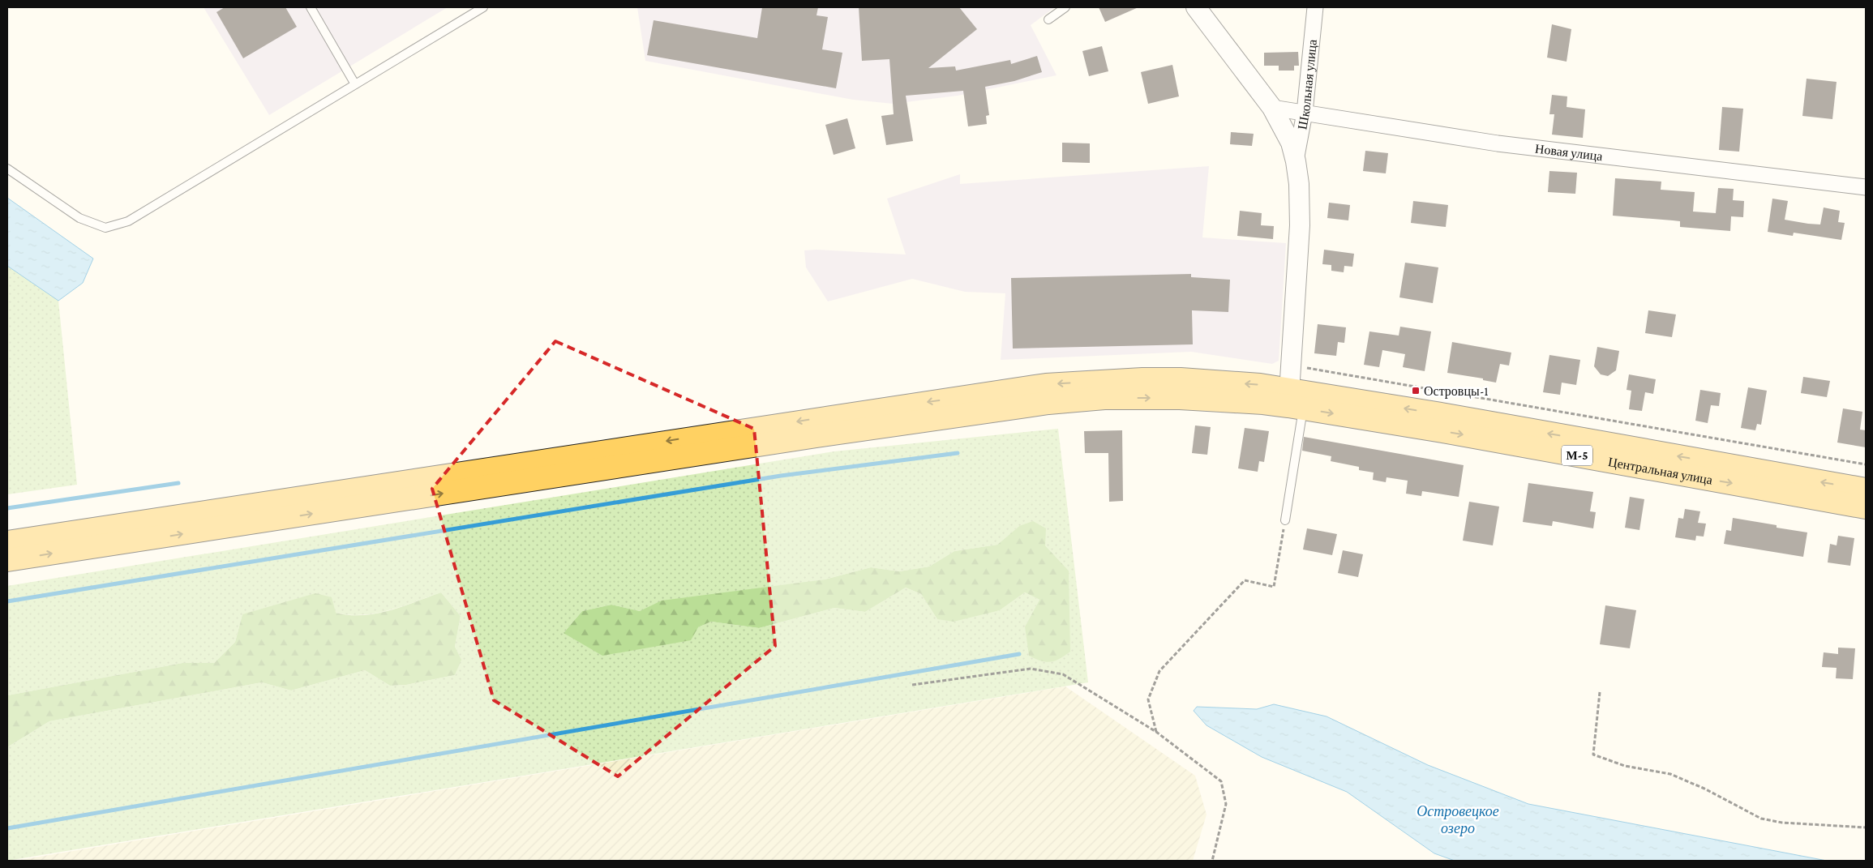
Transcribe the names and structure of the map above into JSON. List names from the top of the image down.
{
  "streets": {
    "main road": ["М-5", "Центральная улица"],
    "street": ["Школьная улица", "Новая улица"]
  },
  "crossings": [
    ["Школьная улица", "Новая улица"]
  ],
  "water": ["Островецкое озеро"],
  "places": {
    "transit": ["Островцы-1"]
  }
}
